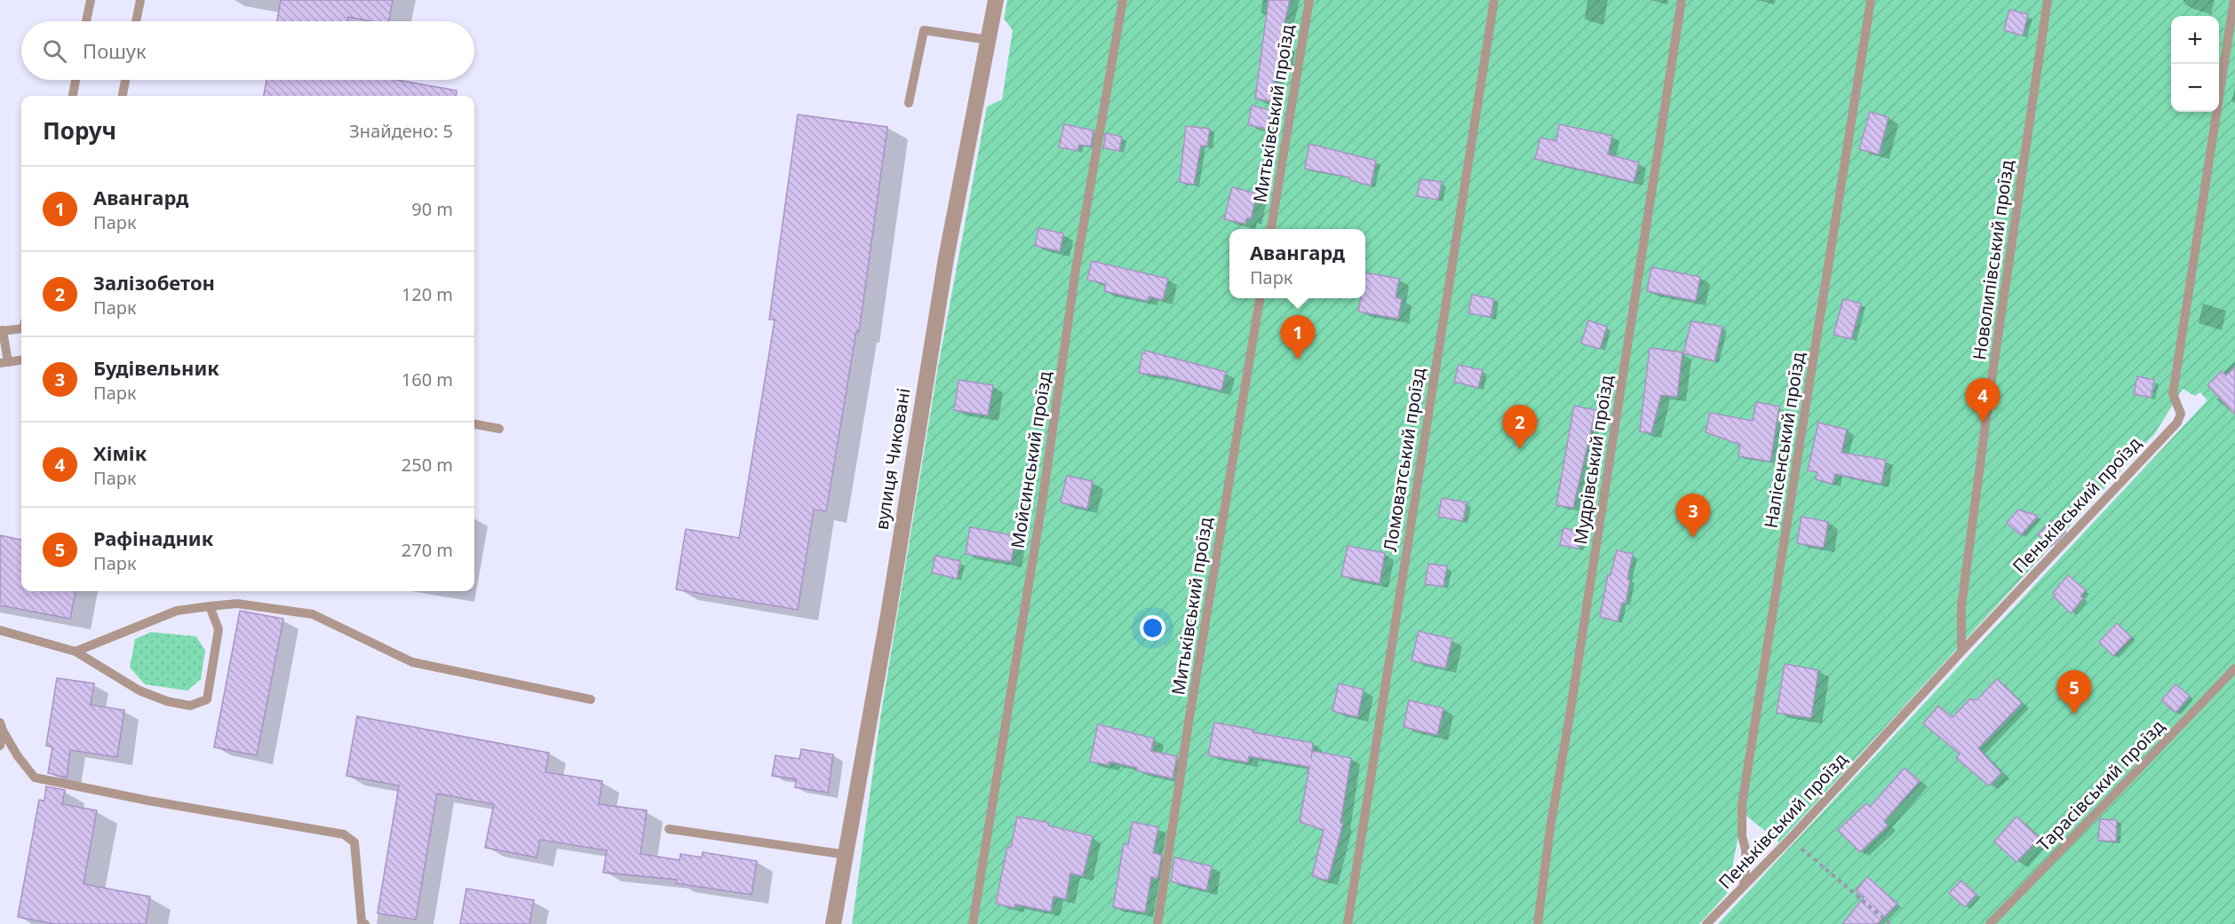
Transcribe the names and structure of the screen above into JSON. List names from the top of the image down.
{
  "streets": {
    "street": ["вулиця Чиковані"],
    "lane": [
      "Митьківський проїзд",
      "Новолипівський проїзд",
      "Налісенський проїзд",
      "Мойсинський проїзд",
      "Ломоватський проїзд",
      "Мудрівський проїзд",
      "Пеньківський проїзд",
      "Тарасівський проїзд"
    ]
  },
  "crossings": [
    ["Новолипівський проїзд", "Пеньківський проїзд"],
    ["Налісенський проїзд", "Пеньківський проїзд"]
  ],
  "page": {
    "map_buttons": ["+", "−"],
    "search": "Пошук",
    "heading": ["Поруч", "Знайдено: 5"],
    "list": [
      {
        "mark": "1",
        "name": "Авангард",
        "note": "Парк",
        "value": "90 m"
      },
      {
        "mark": "2",
        "name": "Залізобетон",
        "note": "Парк",
        "value": "120 m"
      },
      {
        "mark": "3",
        "name": "Будівельник",
        "note": "Парк",
        "value": "160 m"
      },
      {
        "mark": "4",
        "name": "Хімік",
        "note": "Парк",
        "value": "250 m"
      },
      {
        "mark": "5",
        "name": "Рафінадник",
        "note": "Парк",
        "value": "270 m"
      }
    ],
    "popup": ["Авангард", "Парк"],
    "pins": [
      "1",
      "4",
      "2",
      "3",
      "5"
    ]
  }
}
